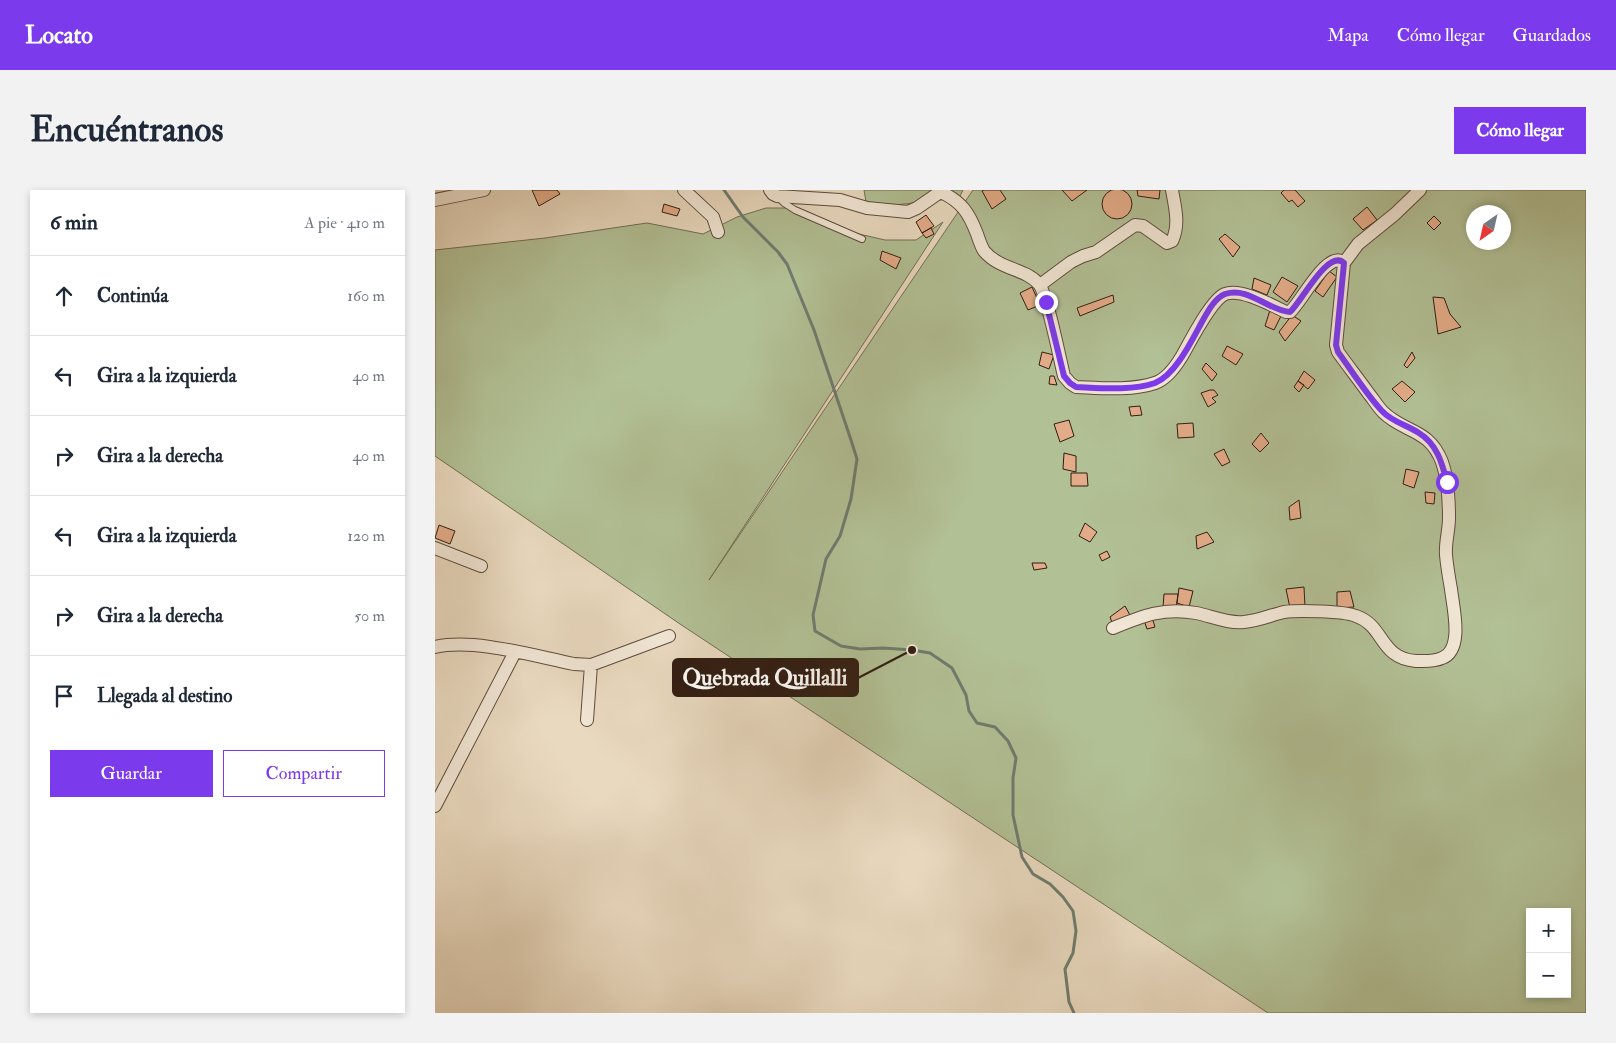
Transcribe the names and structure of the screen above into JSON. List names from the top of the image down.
{
  "places": ["Quebrada Quillalli"],
  "north": "bottom left",
  "page": {
    "header": "Locato",
    "nav": ["Mapa", "Cómo llegar", "Guardados"],
    "buttons": [
      "Cómo llegar",
      ["Guardar", "Compartir"]
    ],
    "title": "Encuéntranos",
    "heading": ["6 min", "A pie · 410 m"],
    "list": [
      ["Continúa", "160 m"],
      ["Gira a la izquierda", "40 m"],
      ["Gira a la derecha", "40 m"],
      ["Gira a la izquierda", "120 m"],
      ["Gira a la derecha", "50 m"],
      "Llegada al destino"
    ],
    "map_buttons": ["+", "−"]
  }
}
